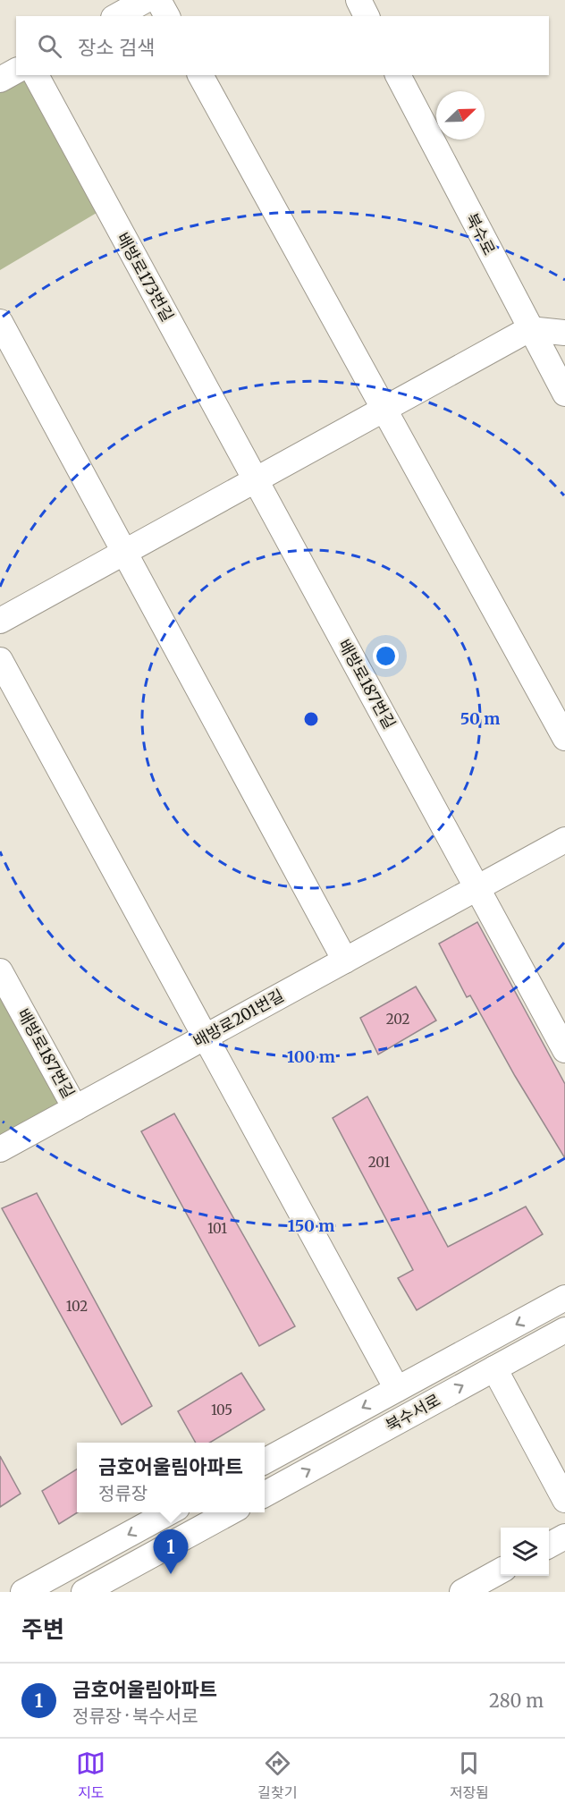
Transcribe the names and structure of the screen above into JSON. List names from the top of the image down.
{
  "streets": {
    "street": [
      "북수로",
      "배방로173번길",
      "배방로187번길",
      "배방로201번길",
      "북수서로"
    ]
  },
  "crossings": [
    ["배방로173번길", "배방로187번길"],
    ["배방로187번길", "배방로201번길"]
  ],
  "house_numbers": [
    "202",
    "201",
    "101",
    "102",
    "105"
  ],
  "north": "top right",
  "page": {
    "search": "장소 검색",
    "popup": ["금호어울림아파트", "정류장"],
    "pins": "1",
    "heading": "주변",
    "list": [
      {
        "mark": "1",
        "name": "금호어울림아파트",
        "note": "정류장 · 북수서로",
        "value": "280 m"
      }
    ],
    "nav": ["지도", "길찾기", "저장됨"]
  },
  "rings": ["50 m", "100 m", "150 m"]
}
